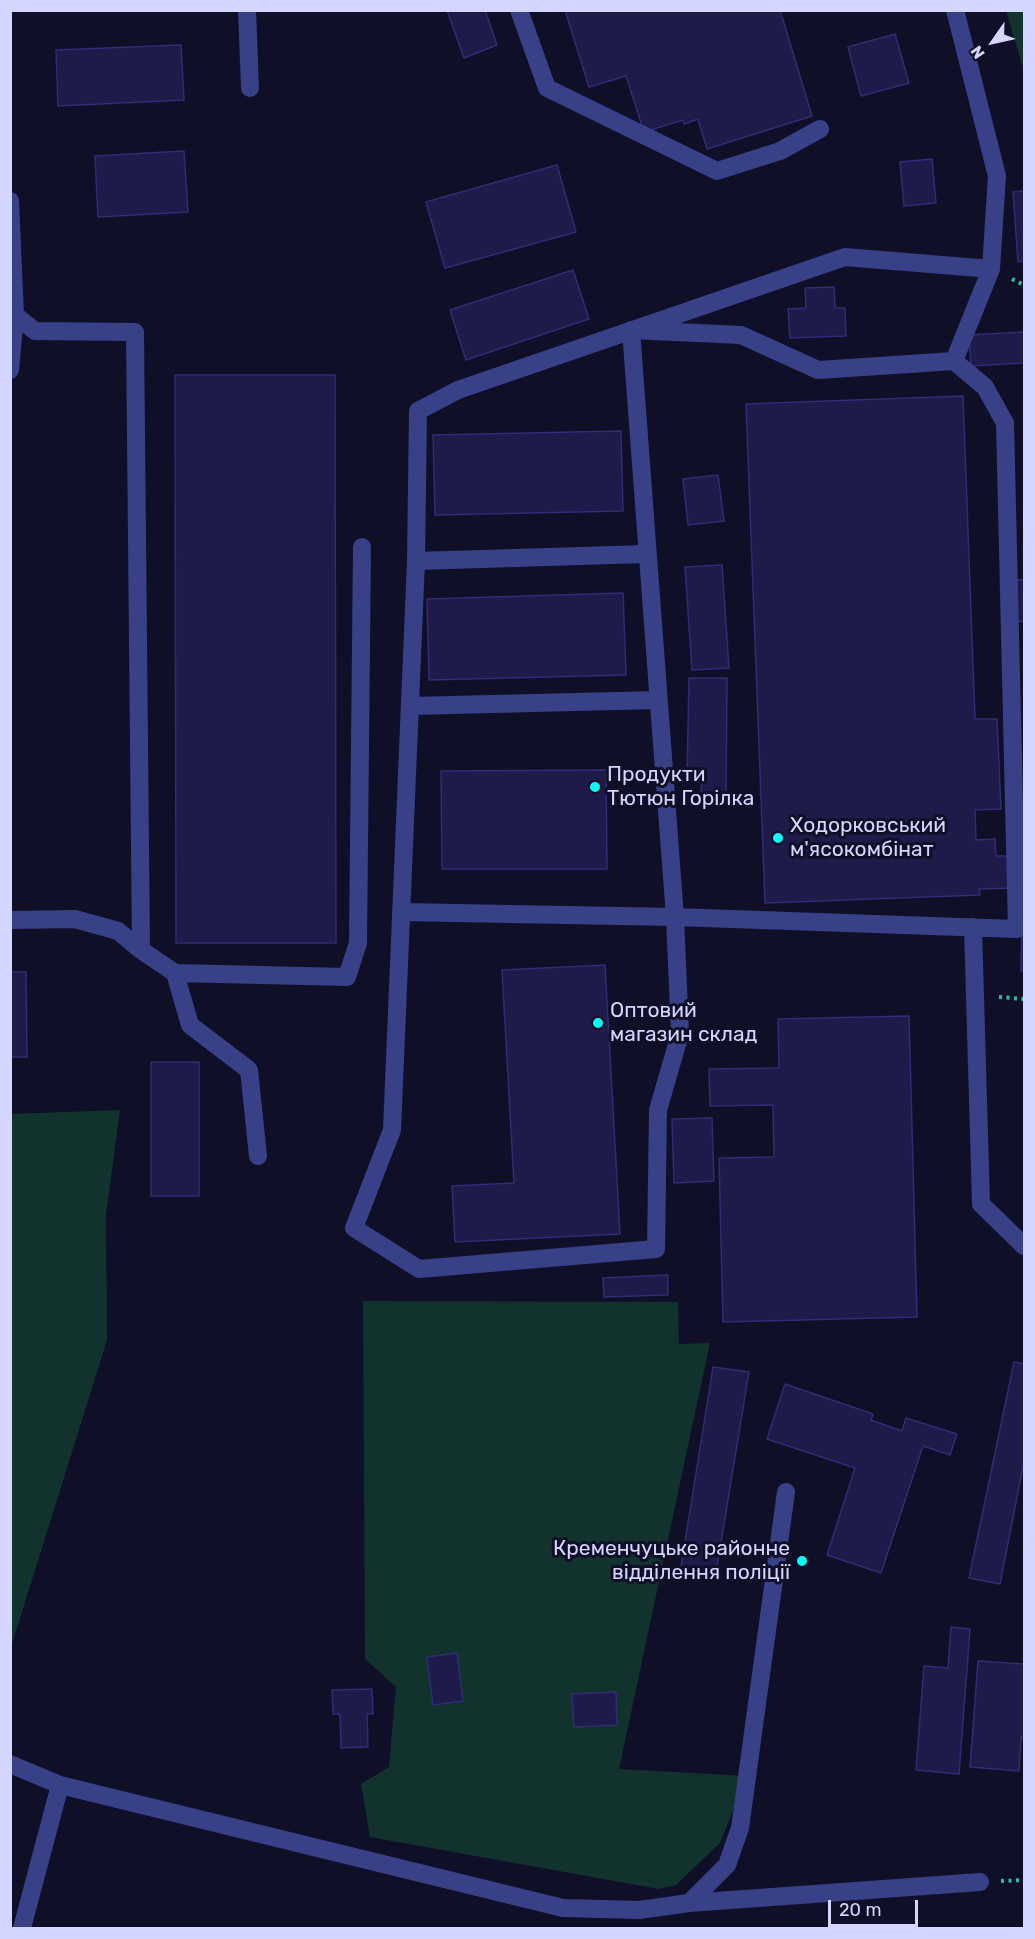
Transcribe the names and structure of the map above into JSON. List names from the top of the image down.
{
  "places": [
    "Продукти Тютюн Горілка",
    "Ходорковський м'ясокомбінат",
    "Оптовий магазин склад",
    "Кременчуцьке районне відділення поліції"
  ],
  "scale_bar": "20 m",
  "north": "bottom left"
}
